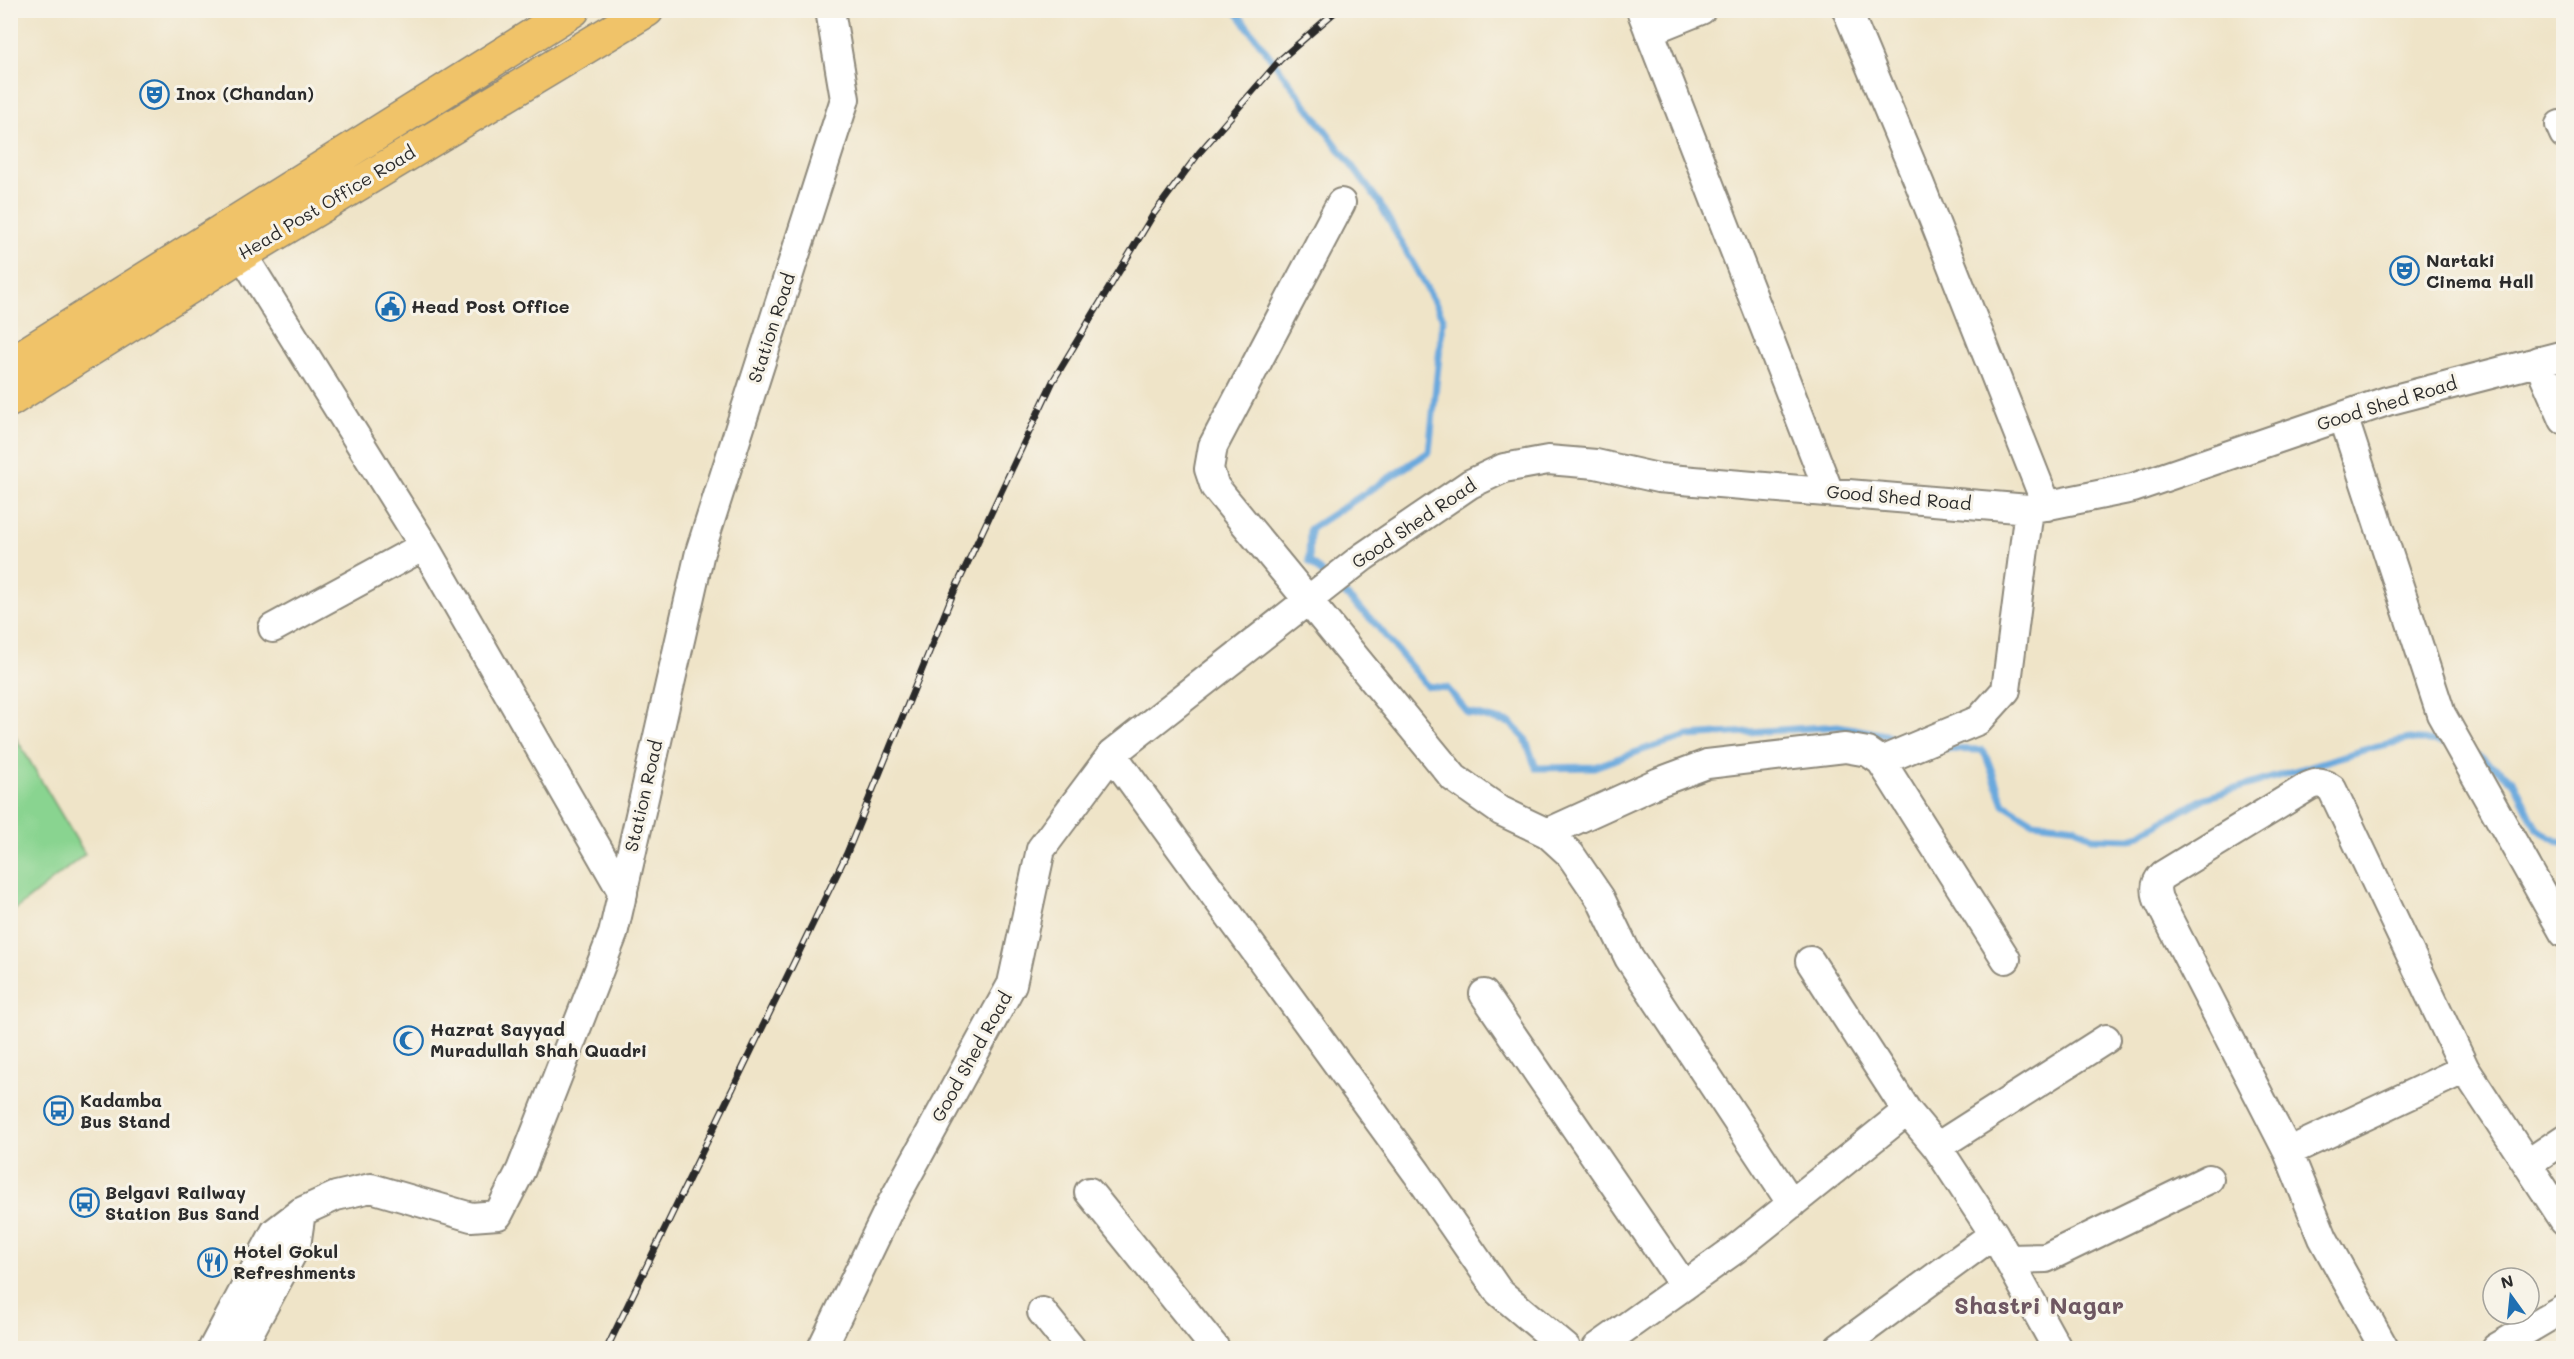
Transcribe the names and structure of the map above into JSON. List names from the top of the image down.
{
  "streets": {
    "main road": ["Head Post Office Road"],
    "street": ["Station Road", "Good Shed Road"]
  },
  "districts": ["Shastri Nagar"],
  "places": {
    "theatre": ["Inox (Chandan)", "Nartaki Cinema Hall"],
    "public building": ["Head Post Office"],
    "mosque": ["Hazrat Sayyad Muradullah Shah Quadri"],
    "bus stop": ["Kadamba Bus Stand", "Belgavi Railway Station Bus Sand"],
    "restaurant": ["Hotel Gokul Refreshments"]
  },
  "north": "top"
}
